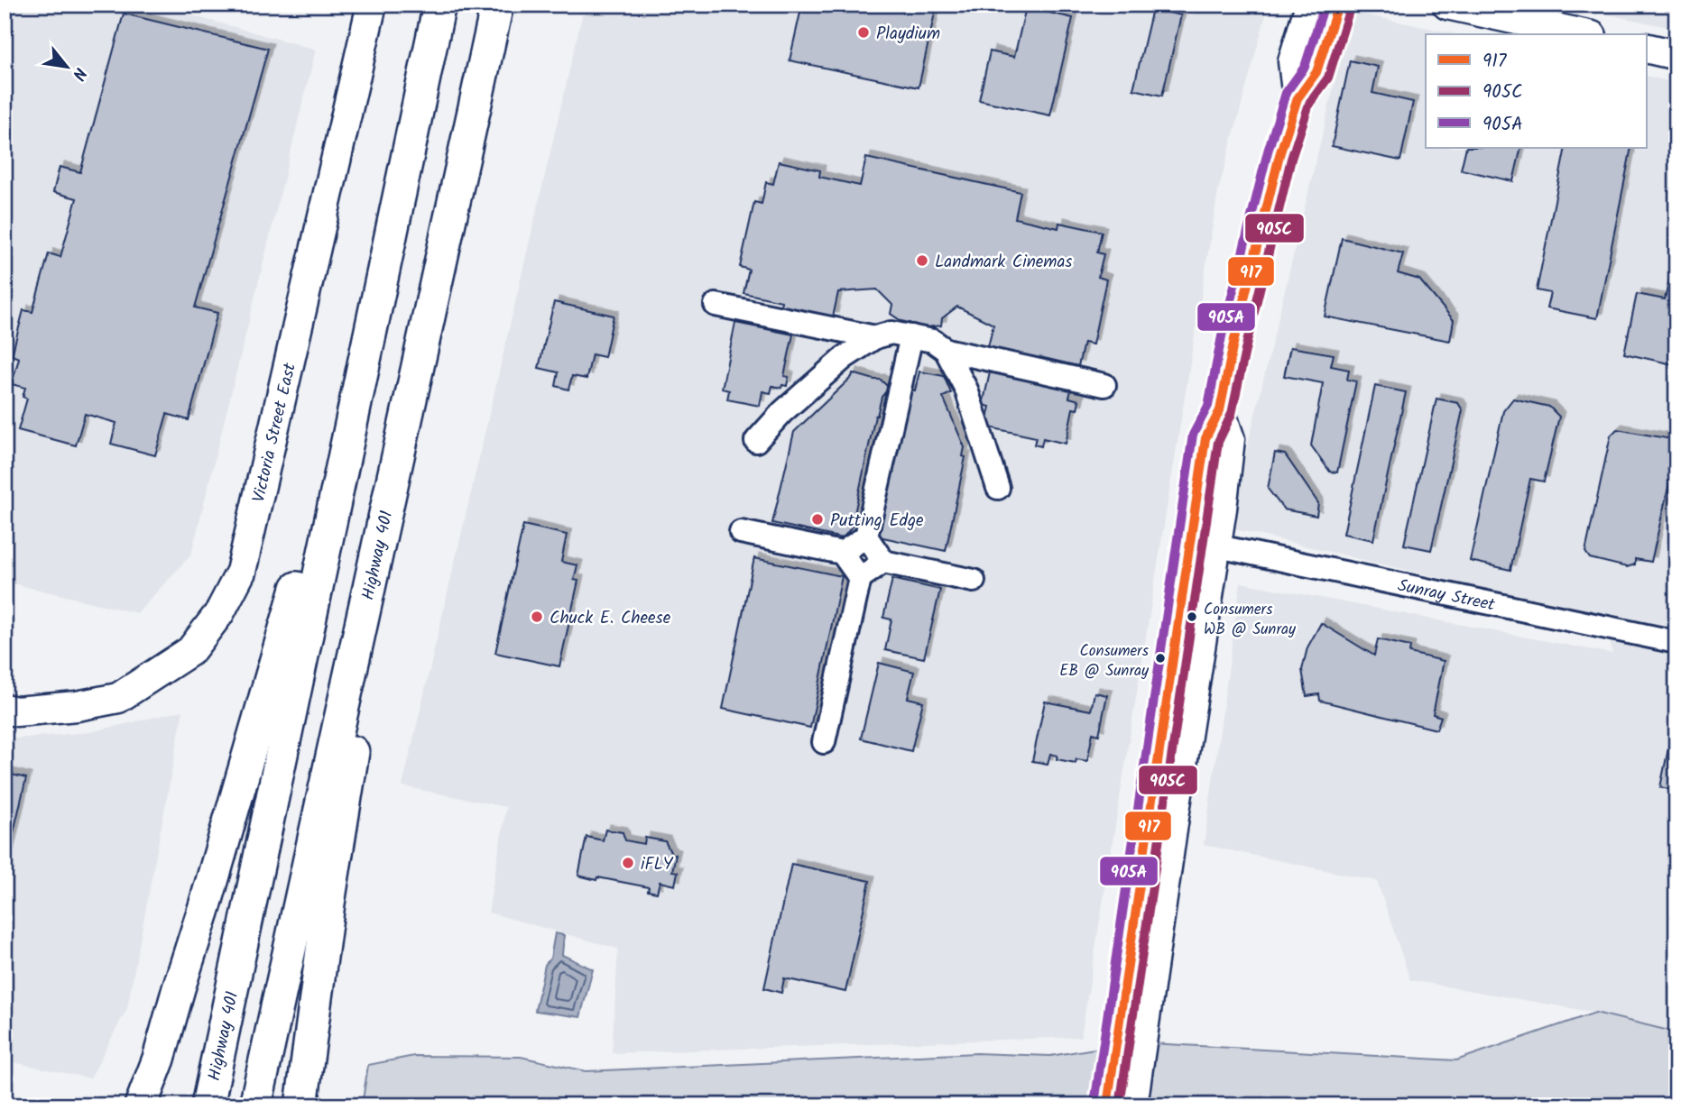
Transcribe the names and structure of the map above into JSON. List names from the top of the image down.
{
  "streets": {
    "highway": ["Highway 401"],
    "main road": ["Victoria Street East"],
    "street": ["Sunray Street"]
  },
  "places": [
    "Playdium",
    "Landmark Cinemas",
    "Putting Edge",
    "Chuck E. Cheese",
    "Consumers WB @ Sunray",
    "Consumers EB @ Sunray",
    "iFLY"
  ],
  "lines": ["transit line 917", "transit line 905A", "transit line 905C"],
  "legend": ["917", "905C", "905A"],
  "north": "bottom right"
}
